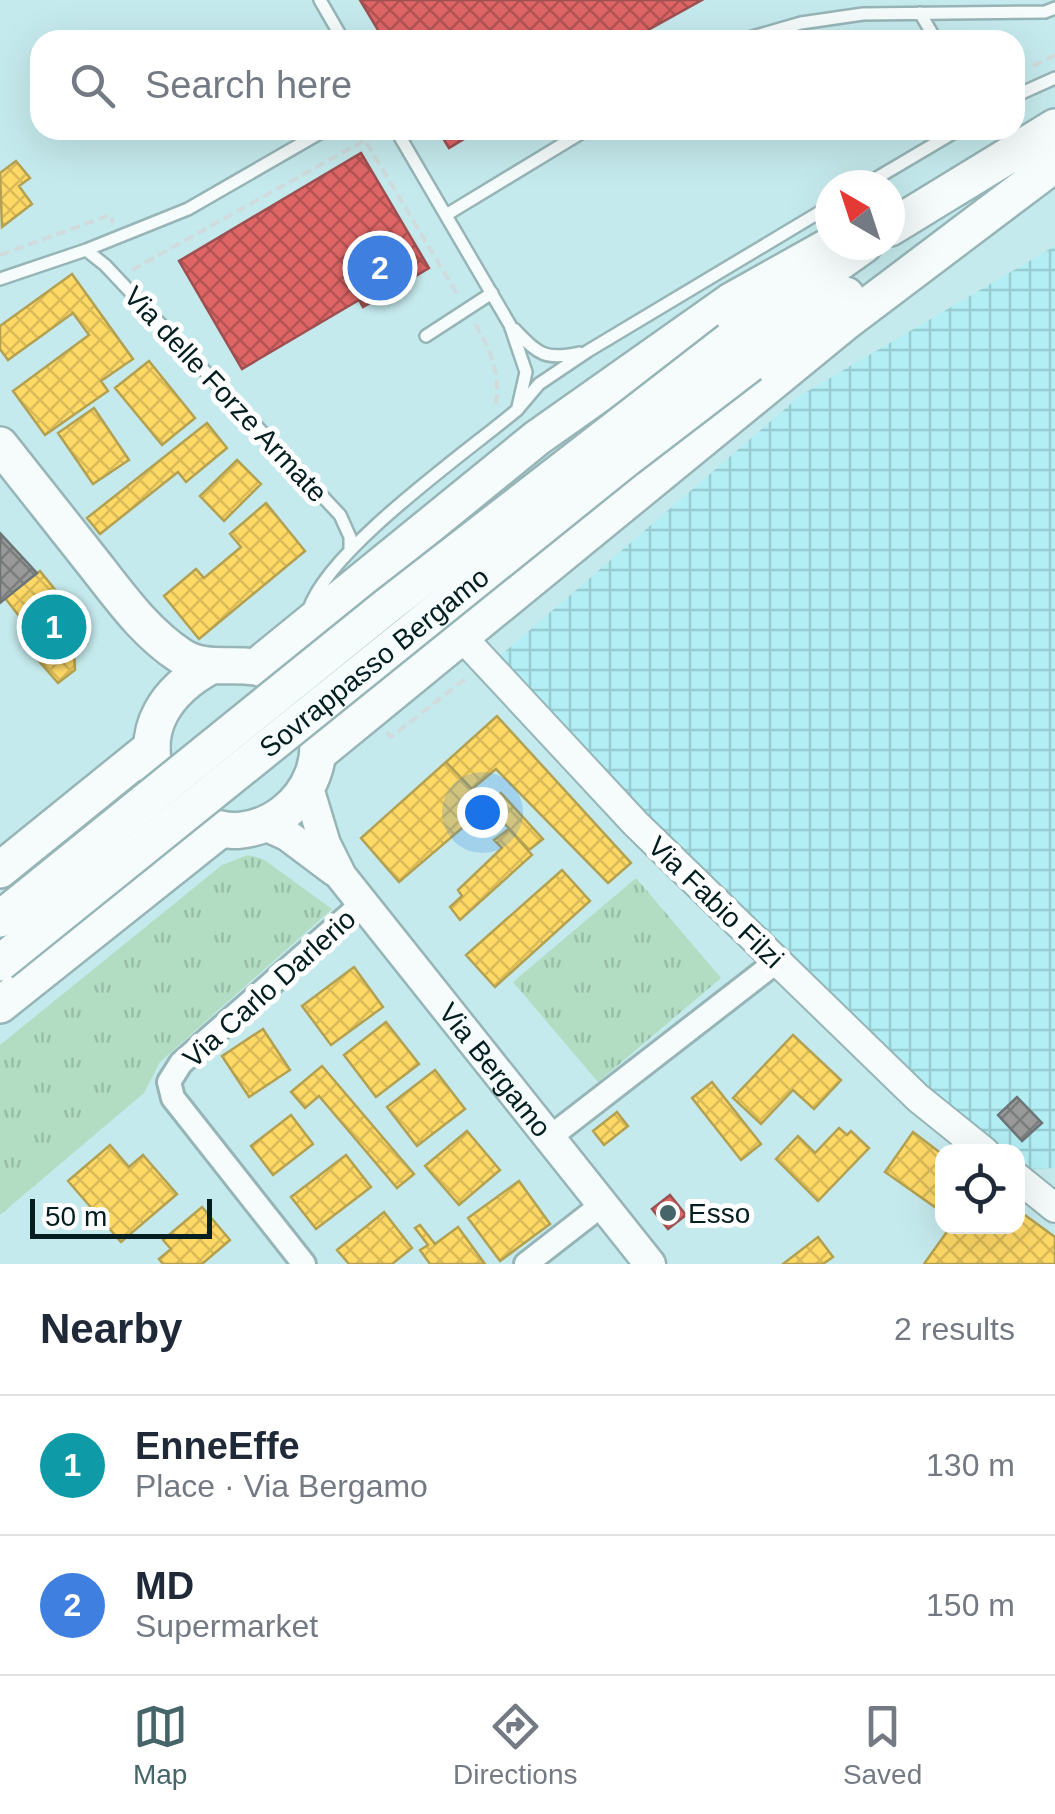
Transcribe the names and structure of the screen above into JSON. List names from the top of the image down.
{
  "streets": {
    "main road": ["Sovrappasso Bergamo", "Via Bergamo"],
    "street": ["Via Fabio Filzi", "Via Carlo Darlerio"],
    "lane": ["Via delle Forze Armate"]
  },
  "crossings": [
    ["Via Carlo Darlerio", "Via Bergamo"]
  ],
  "places": ["Esso"],
  "scale_bar": "50 m",
  "north": "top left",
  "page": {
    "search": "Search here",
    "pins": ["2", "1"],
    "scale": "50 m",
    "heading": ["Nearby", "2 results"],
    "list": [
      {
        "mark": "1",
        "name": "EnneEffe",
        "note": "Place · Via Bergamo",
        "value": "130 m"
      },
      {
        "mark": "2",
        "name": "MD",
        "note": "Supermarket",
        "value": "150 m"
      }
    ],
    "nav": ["Map", "Directions", "Saved"]
  }
}
